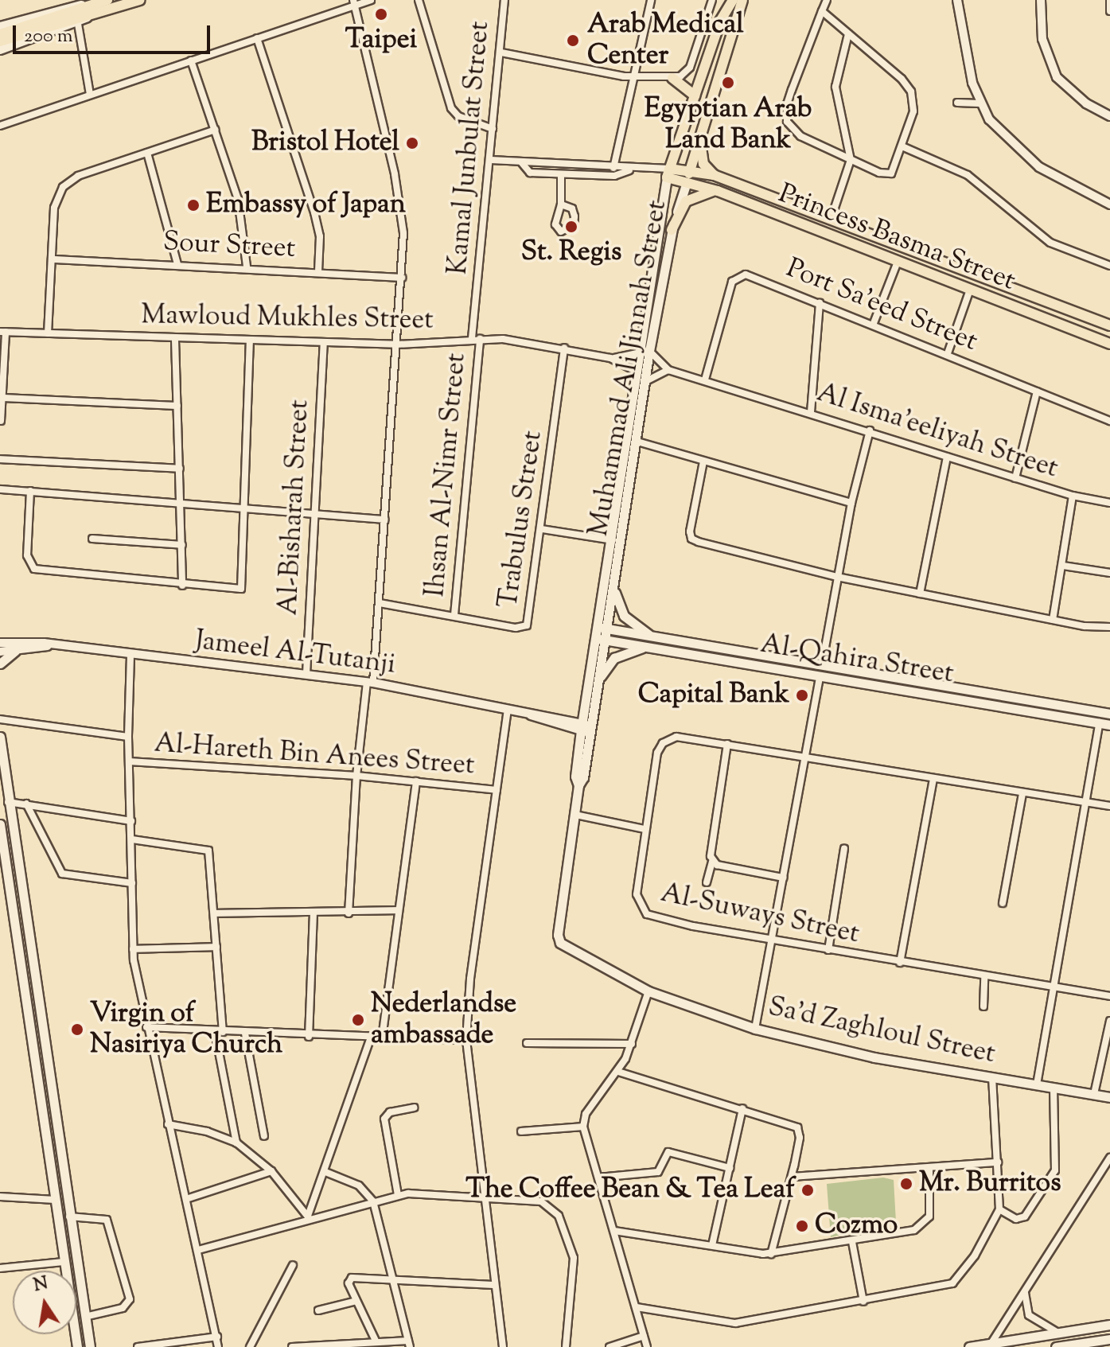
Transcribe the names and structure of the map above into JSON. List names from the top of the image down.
{
  "streets": {
    "main road": [
      "Princess Basma Street",
      "Muhammad Ali Jinnah Street",
      "Al-Qahira Street",
      "Sa'd Zaghloul Street"
    ],
    "street": [
      "Kamal Junbulat Street",
      "Sour Street",
      "Port Sa'eed Street",
      "Mawloud Mukhles Street",
      "Al Isma'eeliyah Street",
      "Ihsan Al-Nimr Street",
      "Al-Bisharah Street",
      "Trabulus Street",
      "Jameel Al-Tutanji",
      "Al-Hareth Bin Anees Street",
      "Al-Suways Street"
    ]
  },
  "crossings": [
    ["Kamal Junbulat Street", "Mawloud Mukhles Street"],
    ["Kamal Junbulat Street", "Ihsan Al-Nimr Street"],
    ["Princess Basma Street", "Muhammad Ali Jinnah Street"],
    ["Port Sa'eed Street", "Al Isma'eeliyah Street"],
    ["Mawloud Mukhles Street", "Muhammad Ali Jinnah Street"],
    ["Mawloud Mukhles Street", "Ihsan Al-Nimr Street"],
    ["Mawloud Mukhles Street", "Al-Bisharah Street"],
    ["Mawloud Mukhles Street", "Trabulus Street"],
    ["Muhammad Ali Jinnah Street", "Jameel Al-Tutanji"],
    ["Muhammad Ali Jinnah Street", "Al-Qahira Street"],
    ["Ihsan Al-Nimr Street", "Trabulus Street"],
    ["Al-Bisharah Street", "Jameel Al-Tutanji"]
  ],
  "places": [
    "Taipei",
    "Arab Medical Center",
    "Egyptian Arab Land Bank",
    "Bristol Hotel",
    "Embassy of Japan",
    "St. Regis",
    "Capital Bank",
    "Nederlandse ambassade",
    "Virgin of Nasiriya Church",
    "Mr. Burritos",
    "The Coffee Bean & Tea Leaf",
    "Cozmo"
  ],
  "scale_bar": "200 m",
  "north": "top"
}
